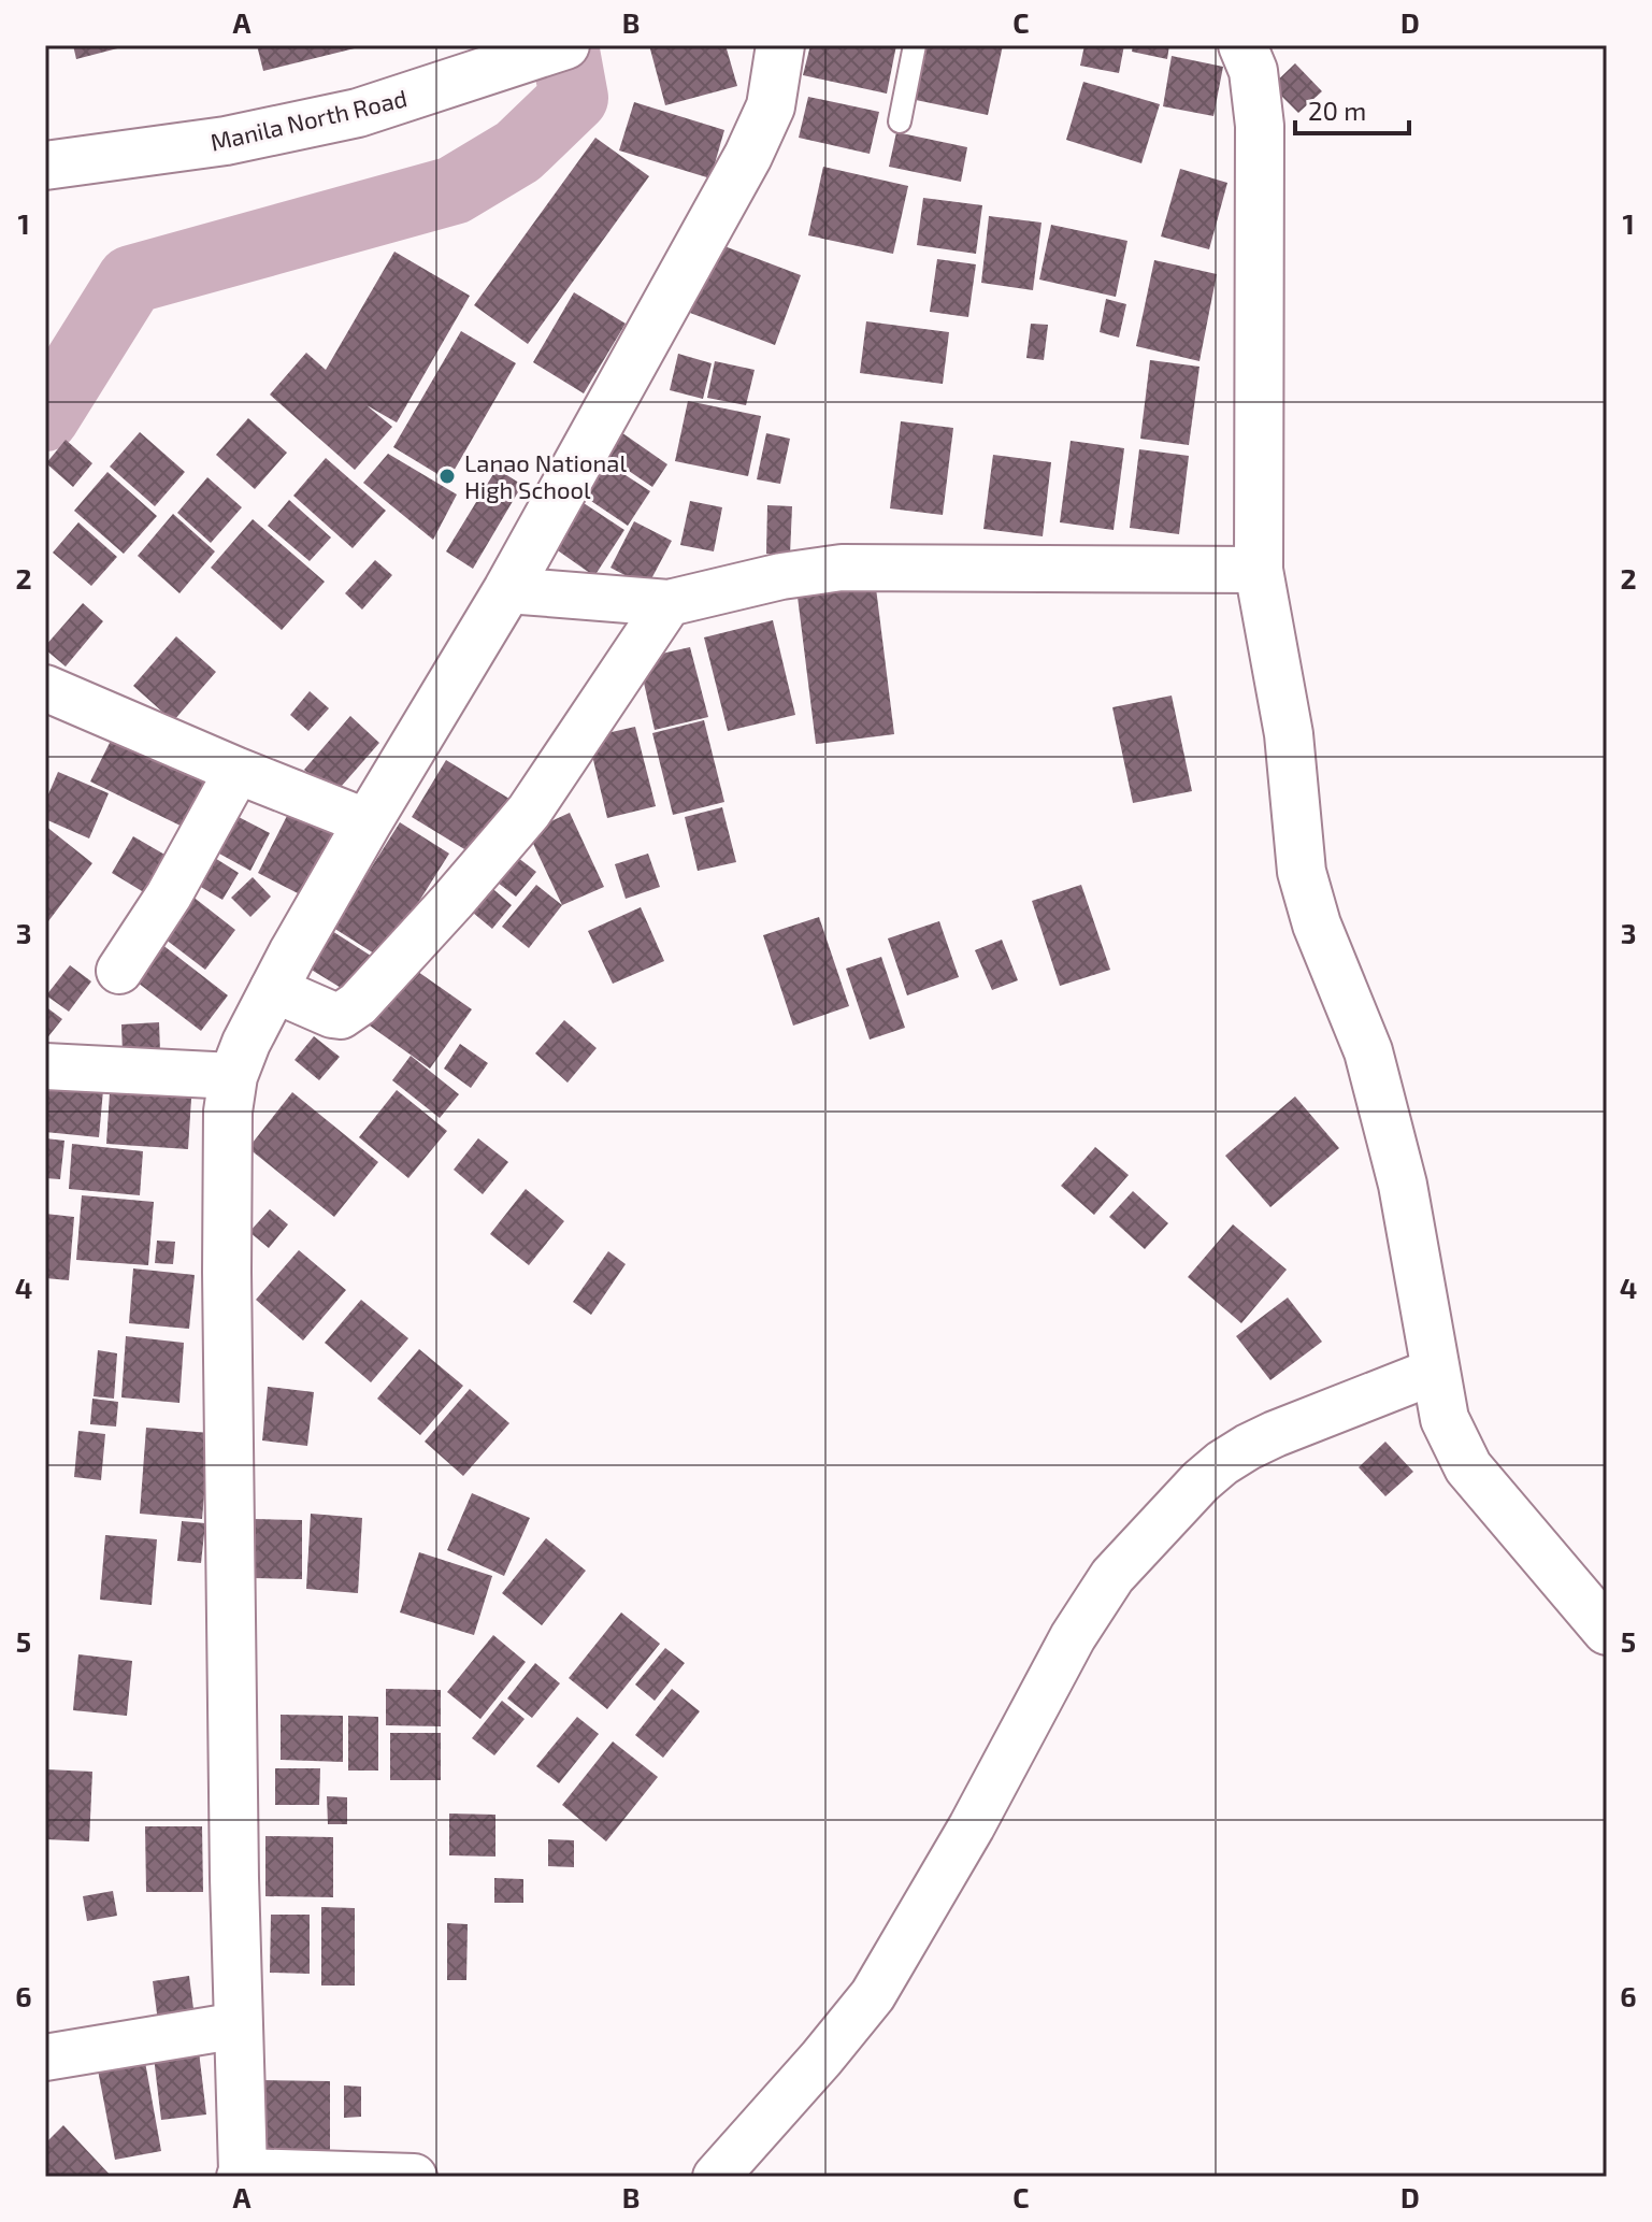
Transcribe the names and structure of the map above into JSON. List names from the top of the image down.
{
  "streets": {
    "main road": ["Manila North Road"]
  },
  "places": ["Lanao National High School"],
  "scale_bar": "20 m",
  "grid": {
    "columns": [
      "A",
      "B",
      "C",
      "D"
    ],
    "rows": [
      "1",
      "2",
      "3",
      "4",
      "5",
      "6"
    ]
  }
}
